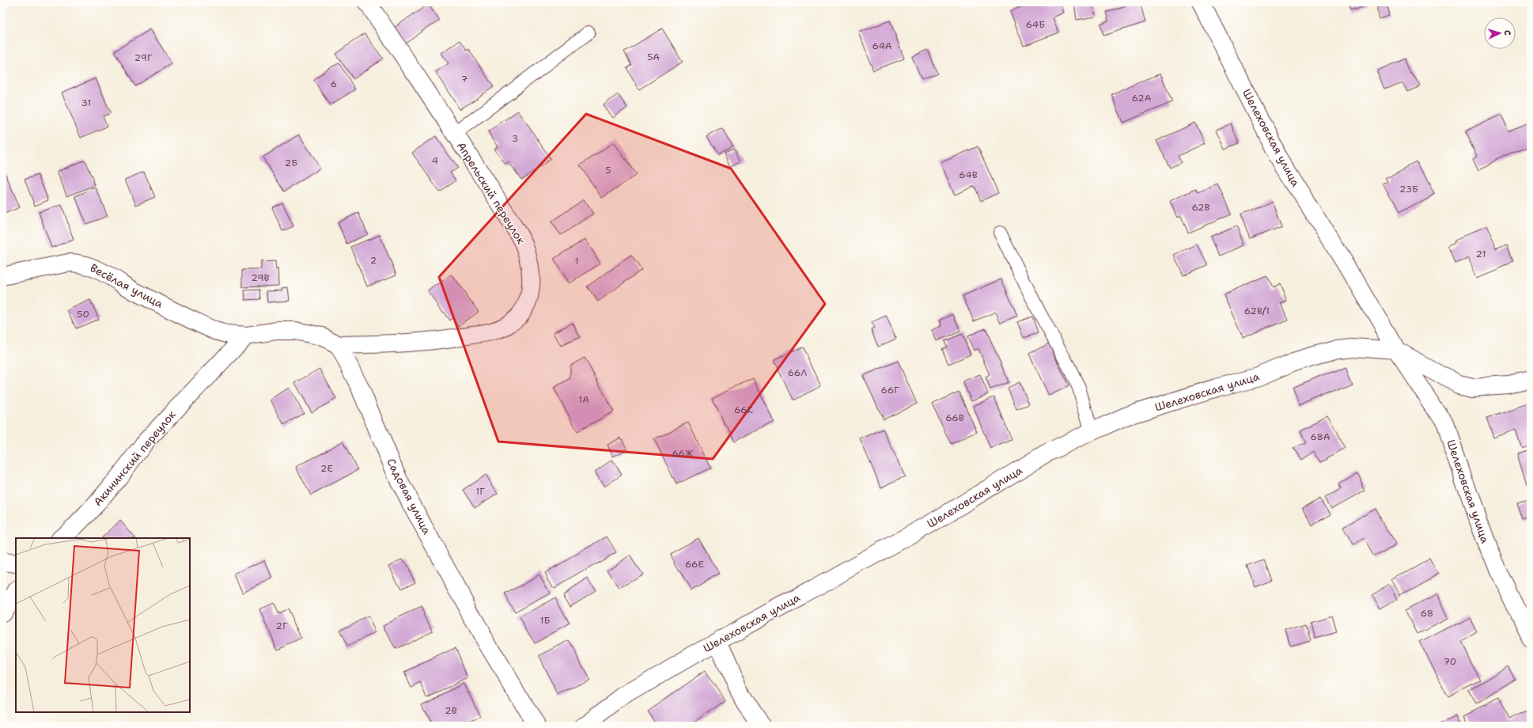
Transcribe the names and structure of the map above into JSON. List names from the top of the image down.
{
  "streets": {
    "street": [
      "Шелеховская улица",
      "Апрельский переулок",
      "Весёлая улица",
      "Акининский переулок",
      "Садовая улица"
    ]
  },
  "crossings": [
    ["Апрельский переулок", "Садовая улица"],
    ["Весёлая улица", "Акининский переулок"]
  ],
  "house_numbers": [
    "64Б",
    "64А",
    "5А",
    "29Г",
    "7",
    "6",
    "62А",
    "31",
    "3",
    "4",
    "2Б",
    "5",
    "64В",
    "23Б",
    "62В",
    "21",
    "2",
    "1",
    "29В",
    "62В/1",
    "50",
    "66Л",
    "66Г",
    "1А",
    "66К",
    "66В",
    "68А",
    "66Ж",
    "2Е",
    "1Г",
    "66Е",
    "68",
    "1Б",
    "2Г",
    "70",
    "2В"
  ],
  "north": "right"
}
